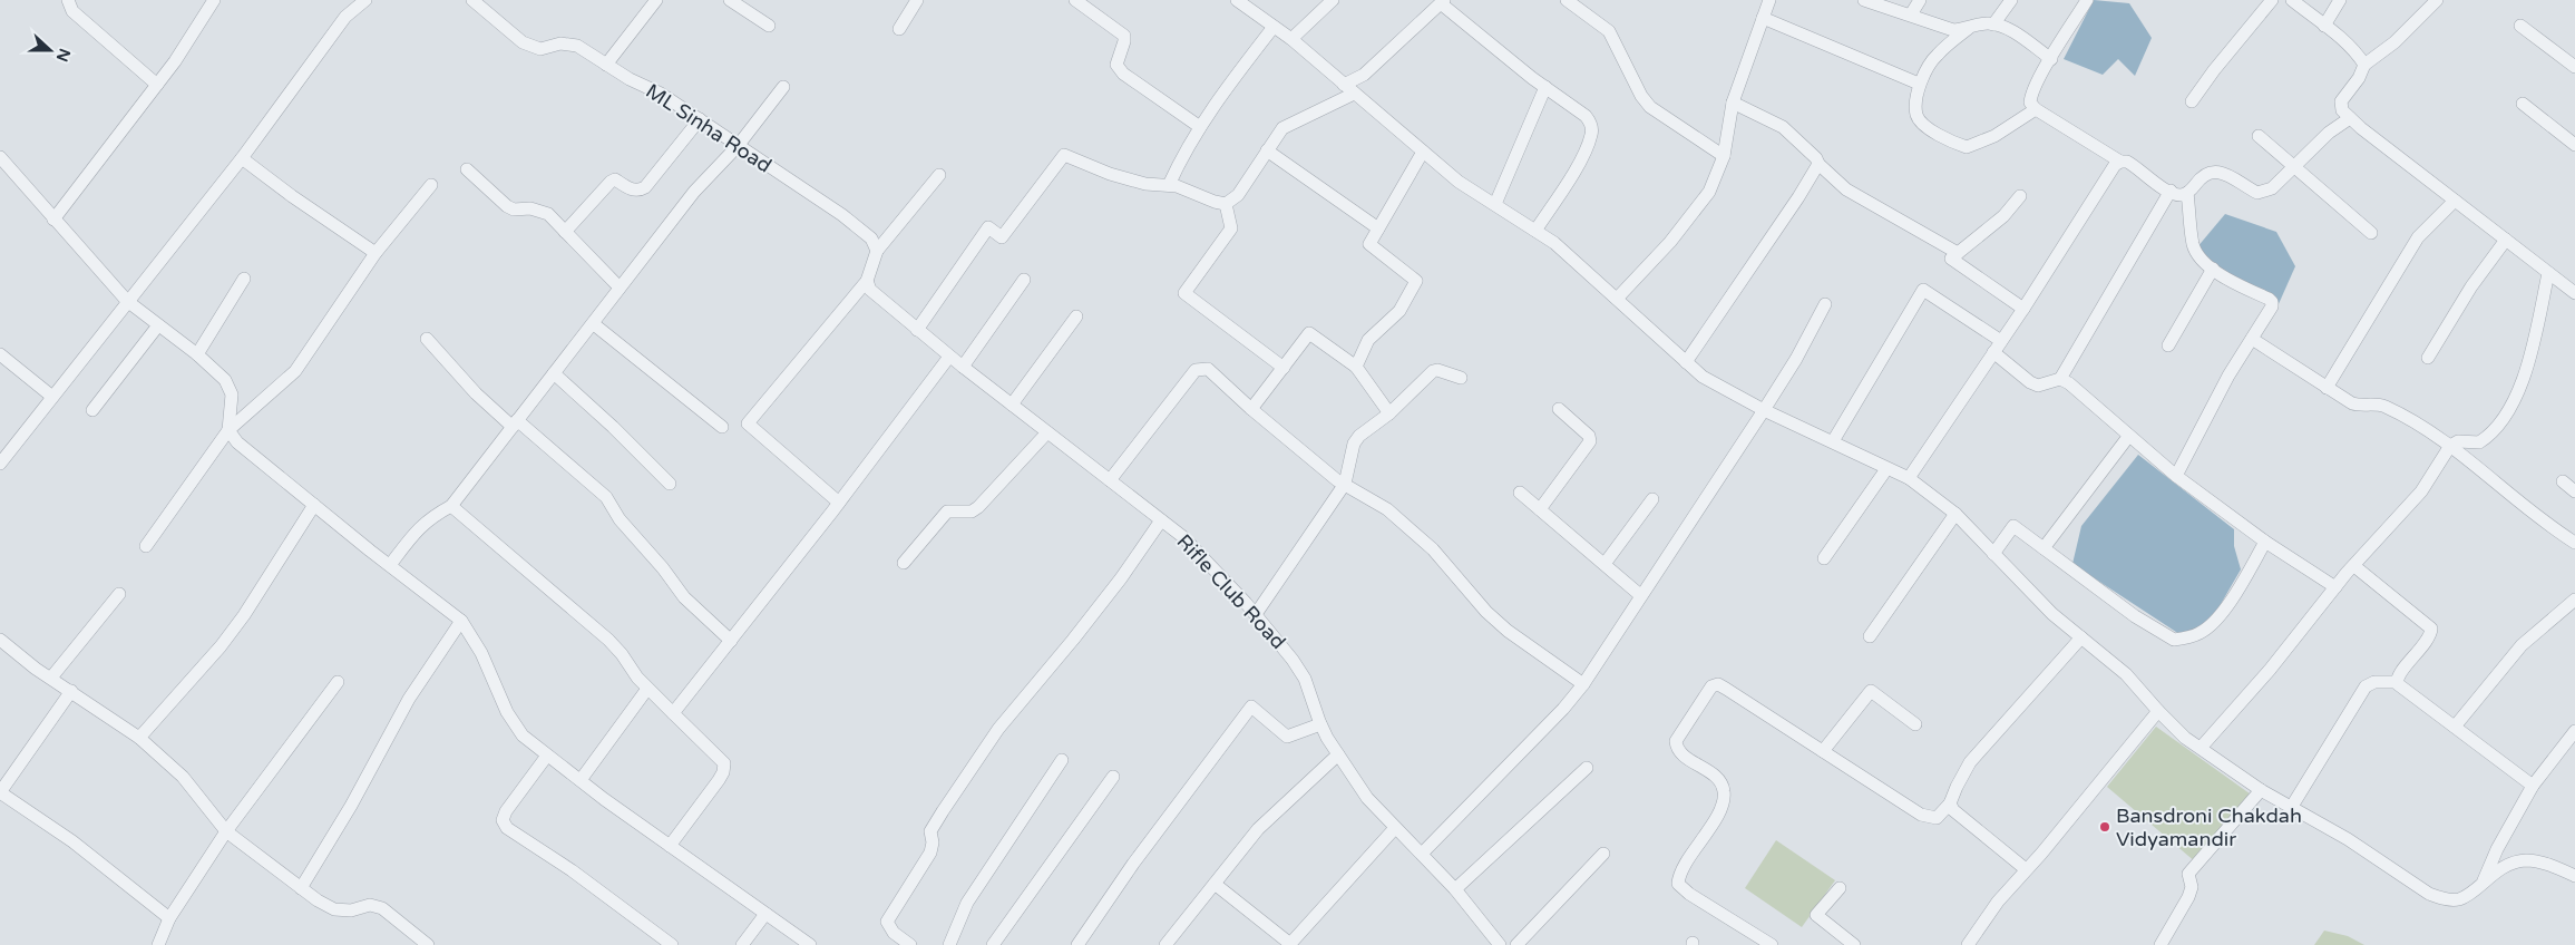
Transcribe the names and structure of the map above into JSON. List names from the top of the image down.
{
  "streets": {
    "street": ["ML Sinha Road", "Rifle Club Road"]
  },
  "places": ["Bansdroni Chakdah Vidyamandir"],
  "north": "right"
}
